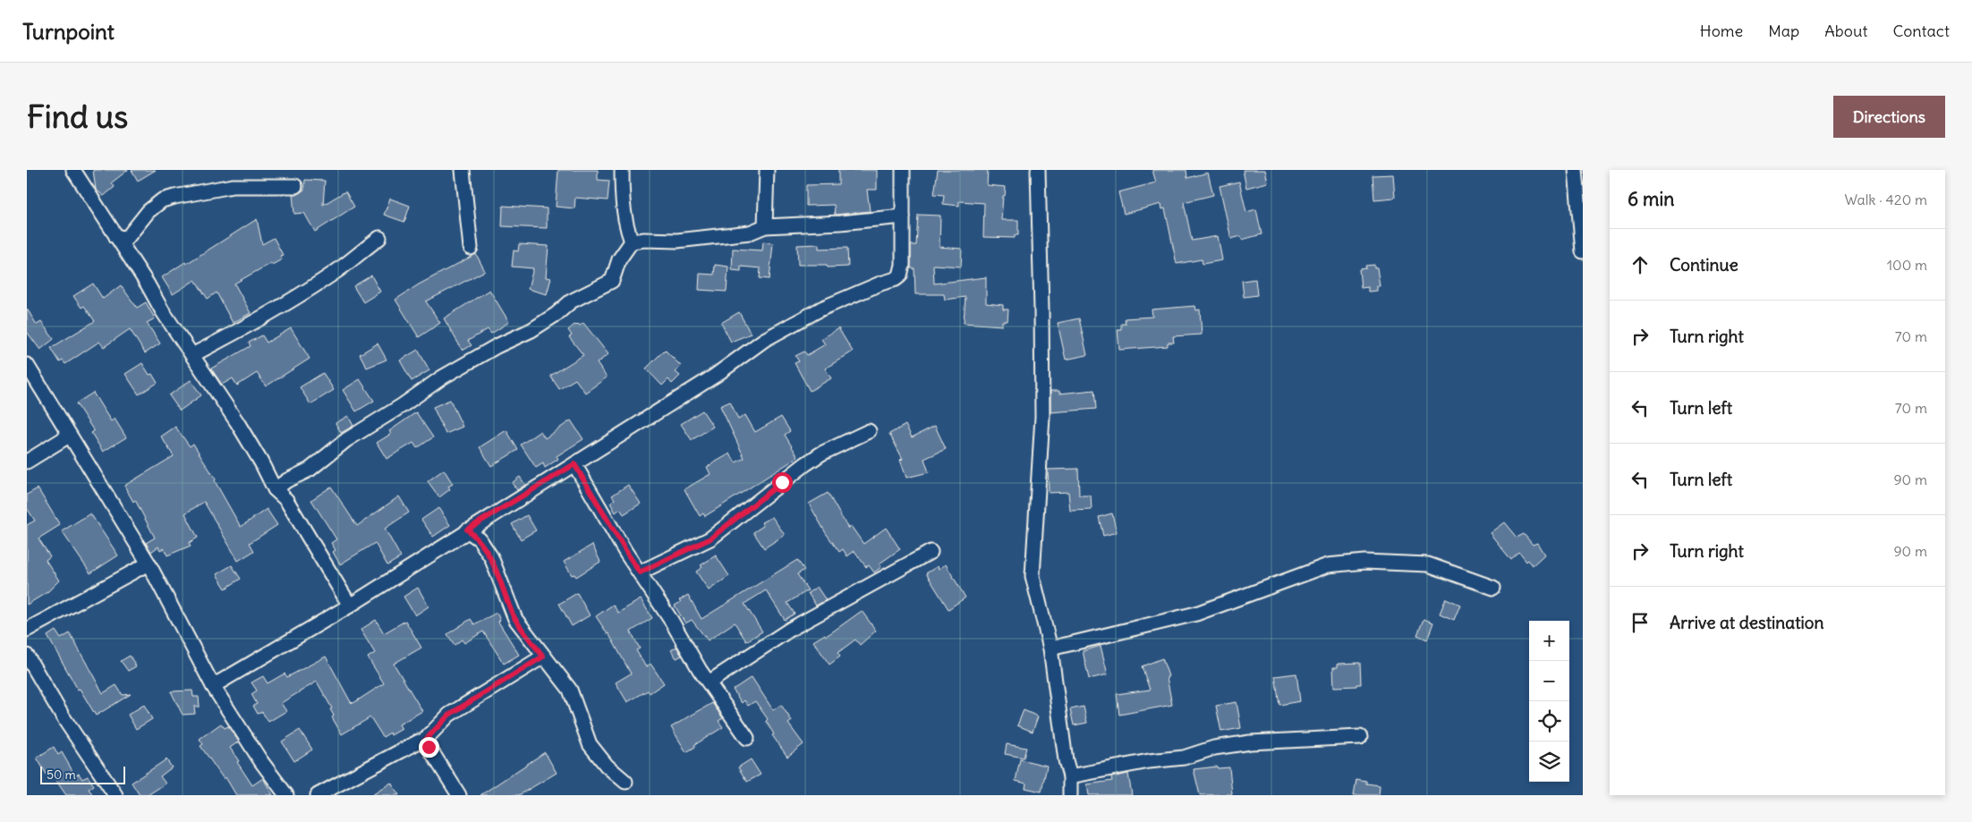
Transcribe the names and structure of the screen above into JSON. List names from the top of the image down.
{
  "scale_bar": "50 m",
  "page": {
    "header": "Turnpoint",
    "nav": [
      "Home",
      "Map",
      "About",
      "Contact"
    ],
    "buttons": "Directions",
    "title": "Find us",
    "heading": ["6 min", "Walk · 420 m"],
    "list": [
      ["Continue", "100 m"],
      ["Turn right", "70 m"],
      ["Turn left", "70 m"],
      ["Turn left", "90 m"],
      ["Turn right", "90 m"],
      "Arrive at destination"
    ],
    "map_buttons": ["+", "−"],
    "scale": "50 m"
  }
}
